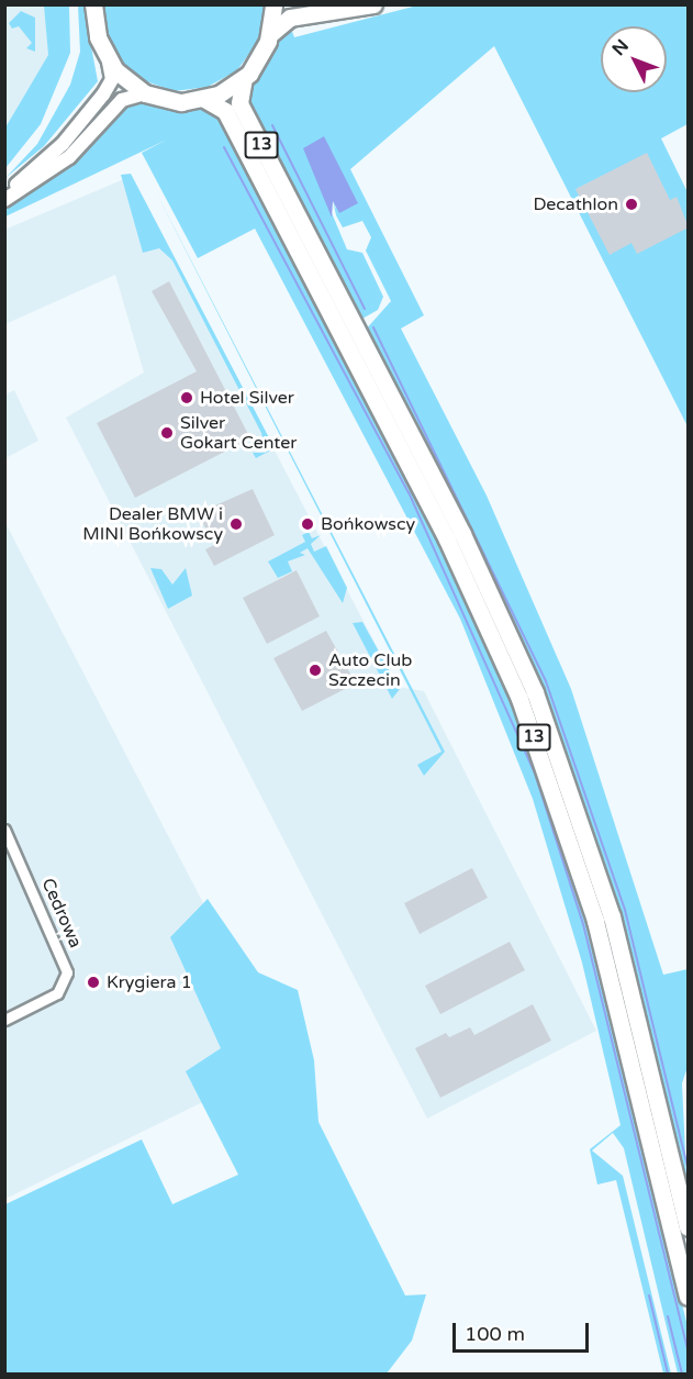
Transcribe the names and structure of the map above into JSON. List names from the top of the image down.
{
  "streets": {
    "main road": ["13"],
    "street": ["Cedrowa"]
  },
  "places": [
    "Decathlon",
    "Hotel Silver",
    "Silver Gokart Center",
    "Dealer BMW i MINI Bońkowscy",
    "Bońkowscy",
    "Auto Club Szczecin",
    "Krygiera 1"
  ],
  "scale_bar": "100 m",
  "north": "top left"
}
